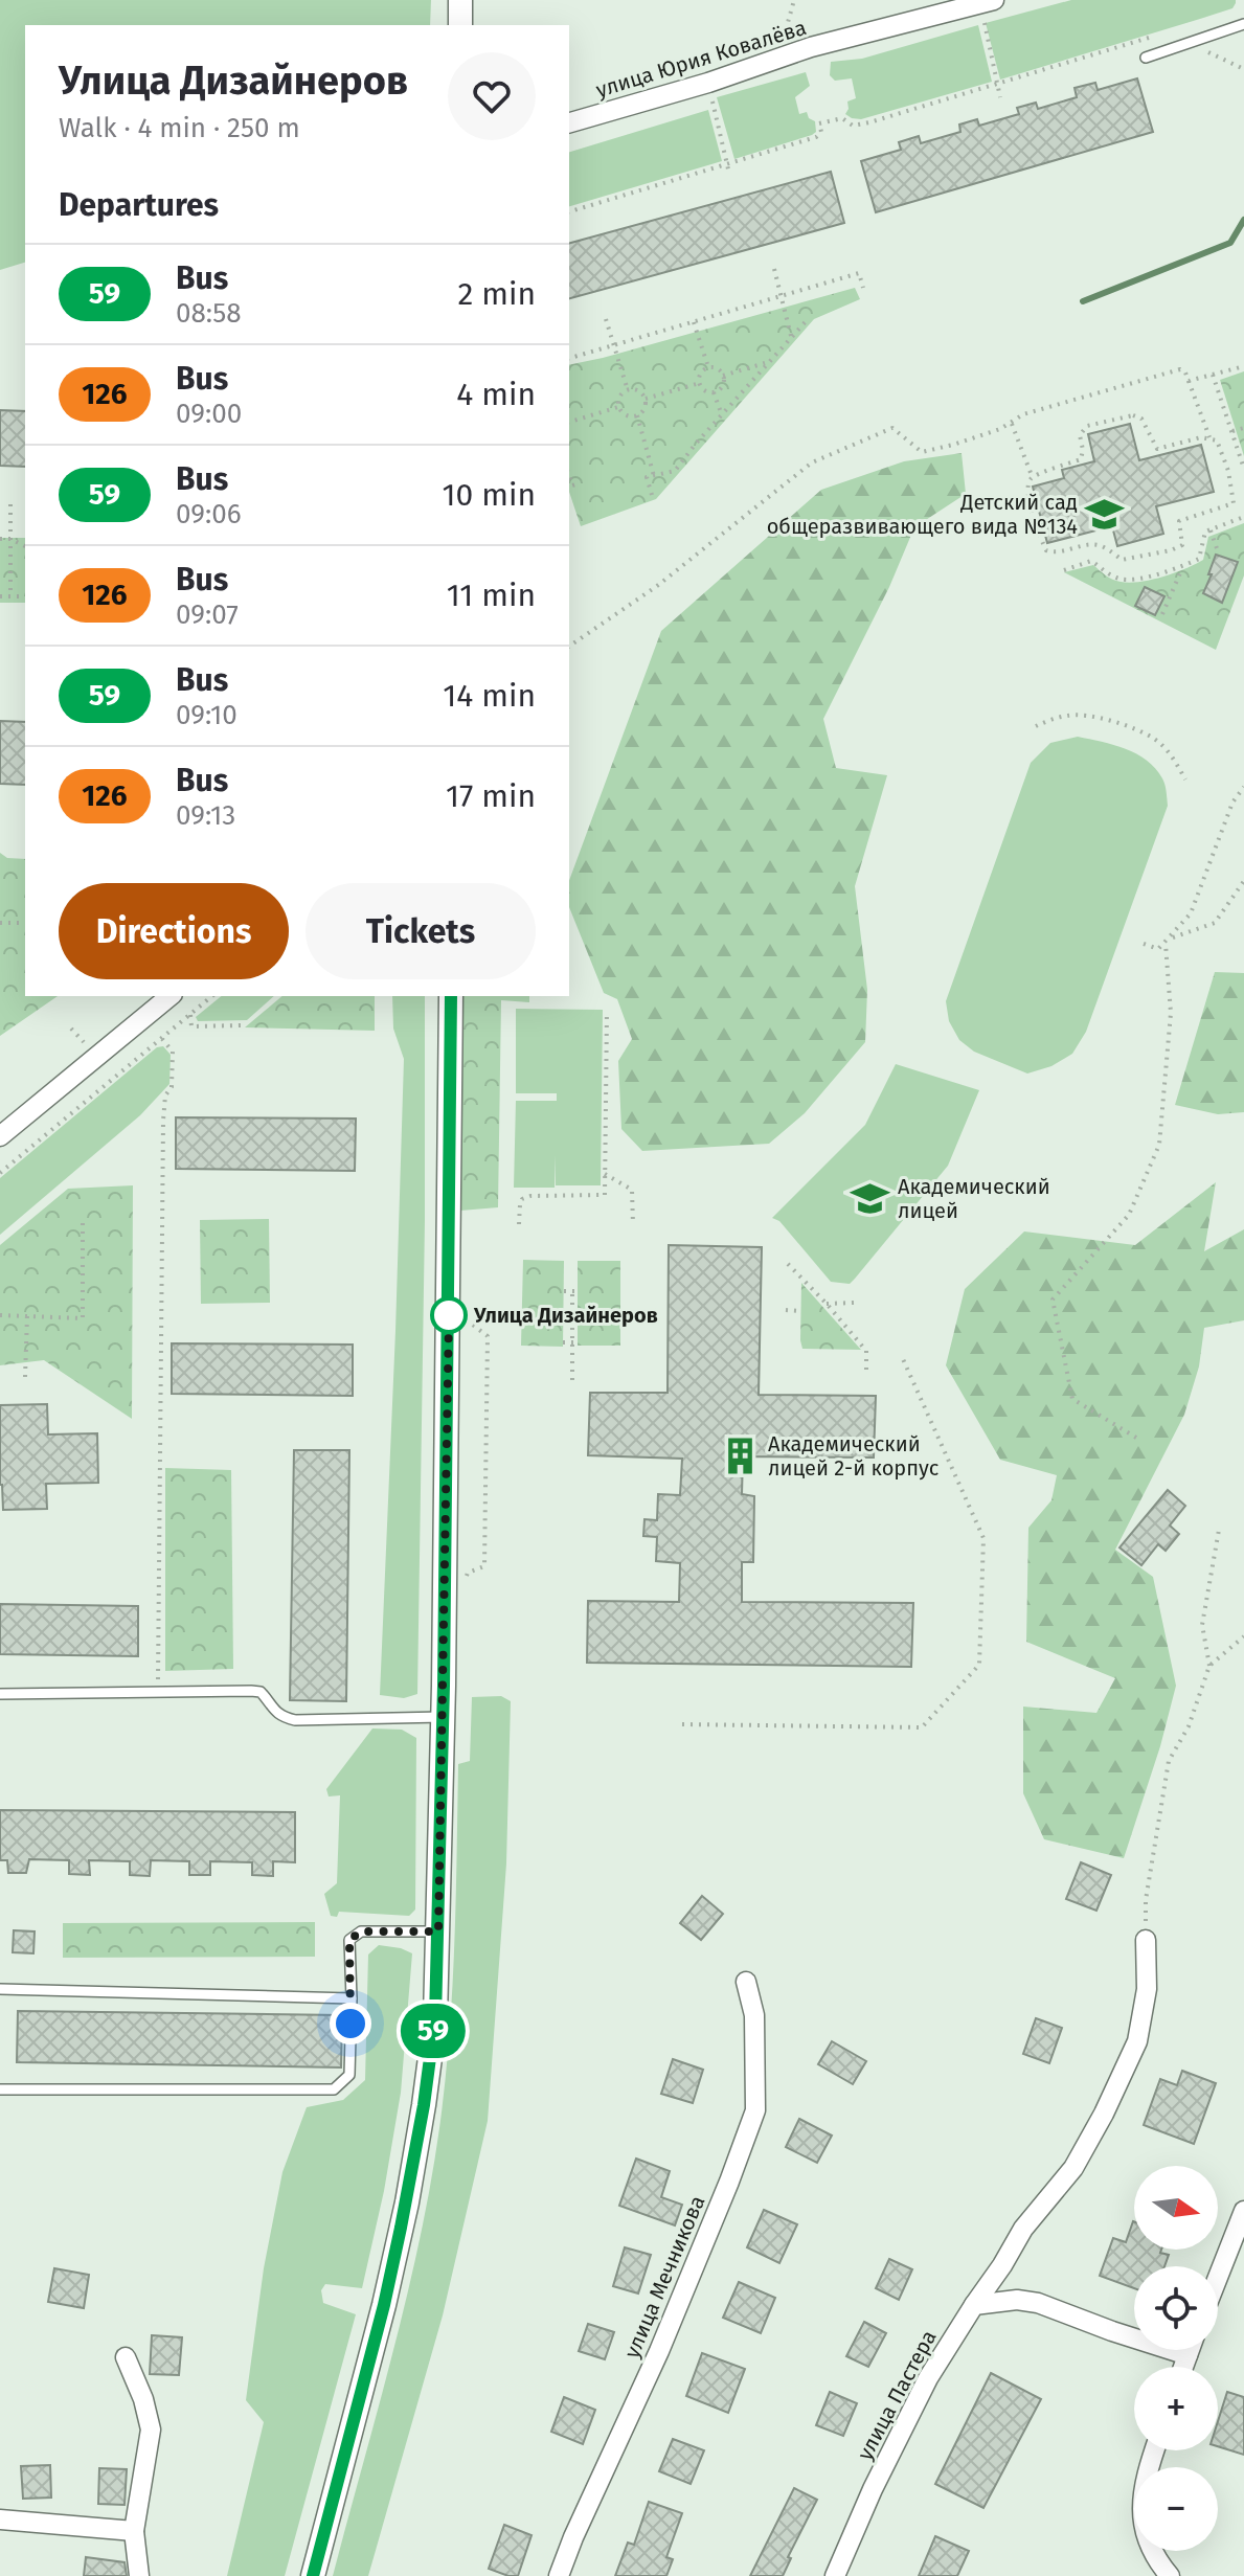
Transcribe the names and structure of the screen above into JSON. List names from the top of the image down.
{
  "streets": {
    "street": ["улица Юрия Ковалёва", "улица Мечникова", "улица Пастера"]
  },
  "places": {
    "school or university": ["Детский сад общеразвивающего вида №134", "Академический лицей"],
    "other": ["Улица Дизайнеров"],
    "building": ["Академический лицей 2-й корпус"]
  },
  "lines": ["bus line 59"],
  "north": "right",
  "page": {
    "on_map": "59",
    "heading": [
      ["Улица Дизайнеров", "Walk · 4 min · 250 m"],
      "Departures"
    ],
    "list": [
      {
        "mark": "59",
        "name": "Bus",
        "note": "08:58",
        "value": "2 min"
      },
      {
        "mark": "126",
        "name": "Bus",
        "note": "09:00",
        "value": "4 min"
      },
      {
        "mark": "59",
        "name": "Bus",
        "note": "09:06",
        "value": "10 min"
      },
      {
        "mark": "126",
        "name": "Bus",
        "note": "09:07",
        "value": "11 min"
      },
      {
        "mark": "59",
        "name": "Bus",
        "note": "09:10",
        "value": "14 min"
      },
      {
        "mark": "126",
        "name": "Bus",
        "note": "09:13",
        "value": "17 min"
      }
    ],
    "buttons": ["Directions", "Tickets"],
    "map_buttons": ["+", "−"]
  }
}
